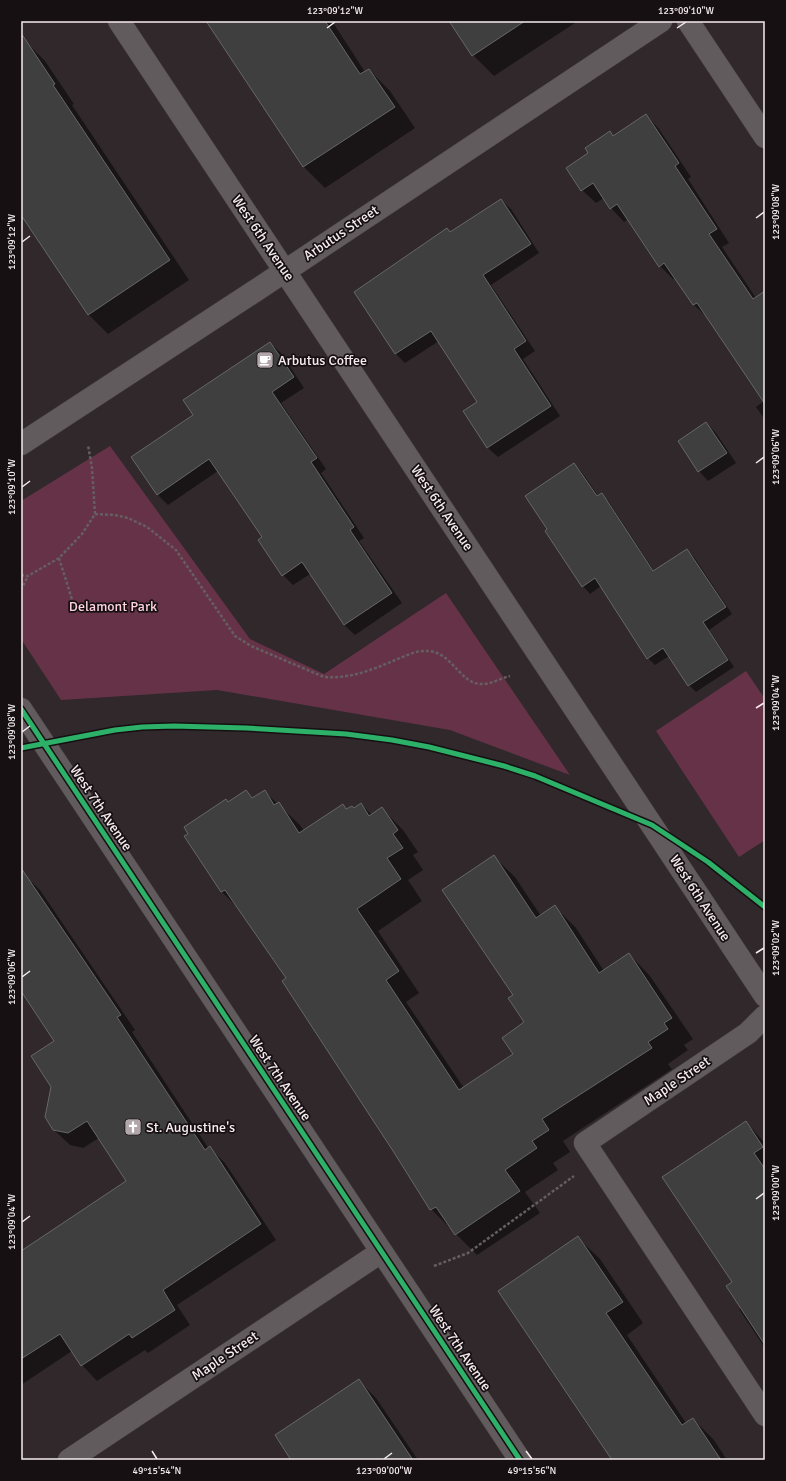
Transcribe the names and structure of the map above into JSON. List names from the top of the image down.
{
  "streets": {
    "street": [
      "Arbutus Street",
      "West 6th Avenue",
      "West 7th Avenue",
      "Maple Street"
    ]
  },
  "crossings": [
    ["Arbutus Street", "West 6th Avenue"],
    ["West 7th Avenue", "Maple Street"]
  ],
  "parks": ["Delamont Park"],
  "places": {
    "cafe": ["Arbutus Coffee"],
    "church": ["St. Augustine's"]
  },
  "coordinates": [
    "123°09'12\"W",
    "123°09'10\"W",
    "123°09'08\"W",
    "123°09'06\"W",
    "123°09'04\"W",
    "123°09'02\"W",
    "123°09'00\"W",
    "49°15'54\"N",
    "49°15'56\"N"
  ]
}
